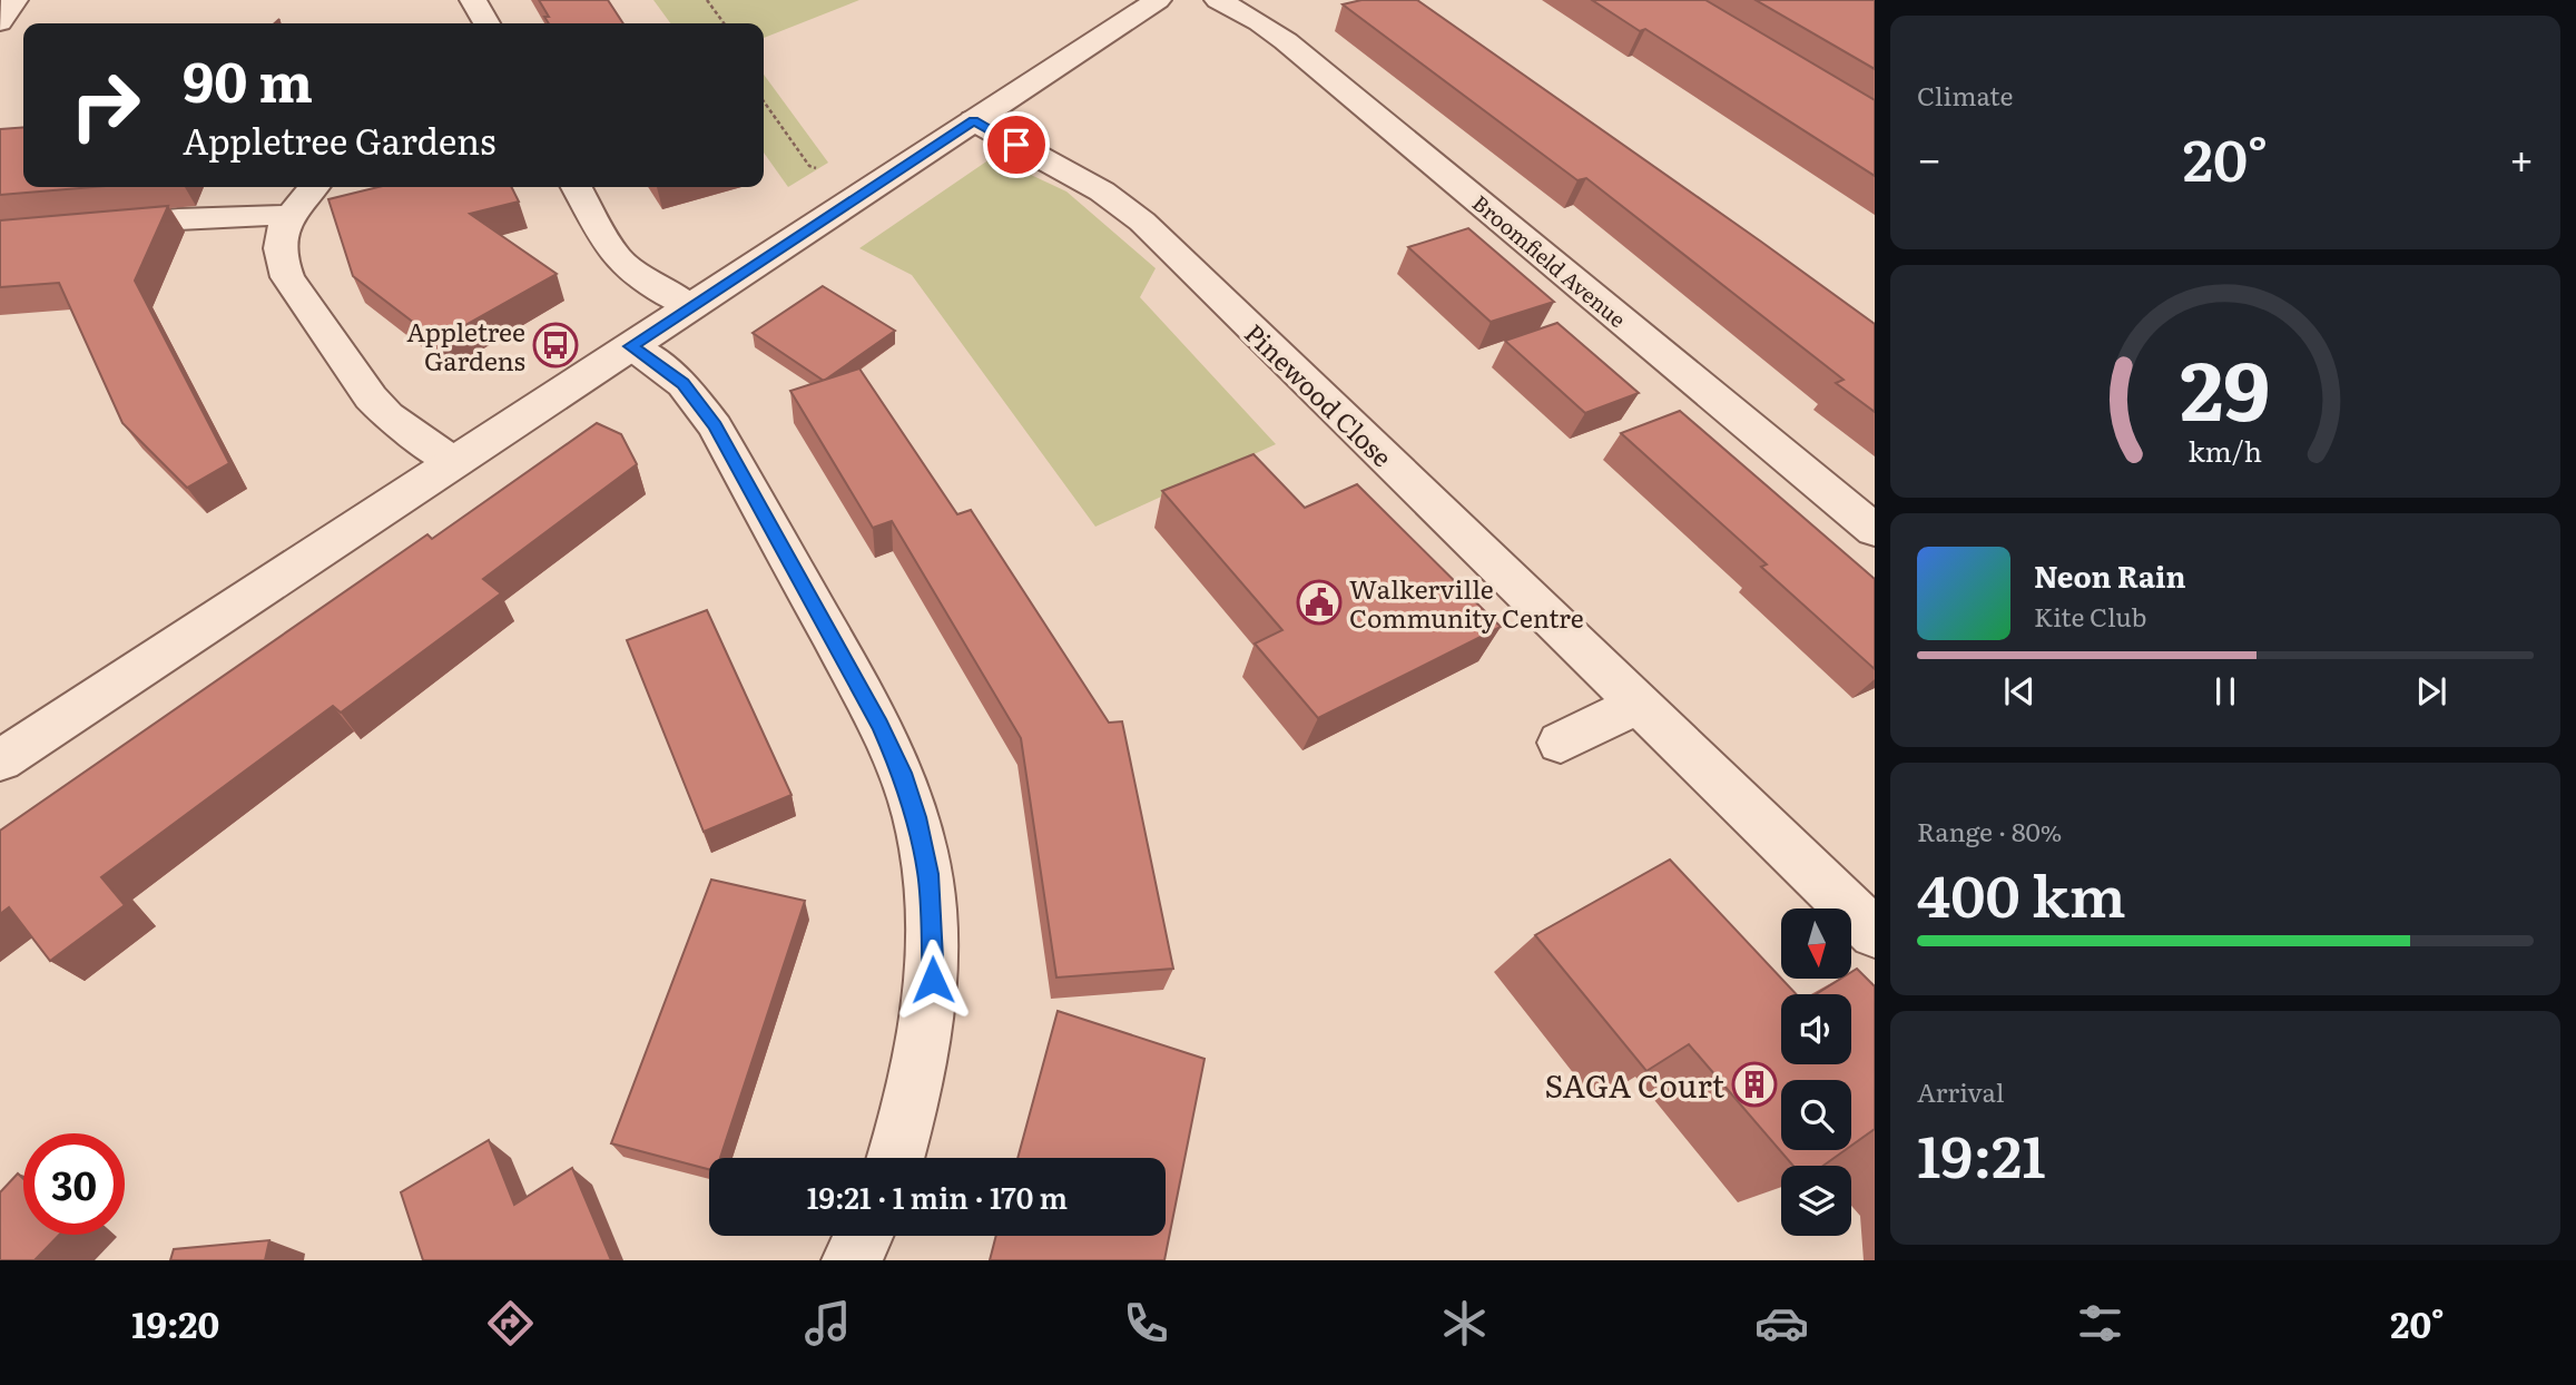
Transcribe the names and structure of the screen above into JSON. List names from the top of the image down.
{
  "streets": {
    "street": ["Broomfield Avenue", "Pinewood Close"]
  },
  "places": {
    "bus stop": ["Appletree Gardens"],
    "public building": ["Walkerville Community Centre"],
    "building": ["SAGA Court"]
  },
  "north": "bottom",
  "page": {
    "tile": [
      "Climate",
      ["Range · 80%", "400 km"],
      ["Arrival", "19:21"]
    ],
    "turn": ["90 m", "Appletree Gardens"],
    "heat": ["−", "20°", "+"],
    "song": ["Neon Rain", "Kite Club"],
    "limit": "30",
    "trip": "19:21 · 1 min · 170 m",
    "tabs": ["19:20", "20°"],
    "gauge": ["29", "km/h"]
  }
}
